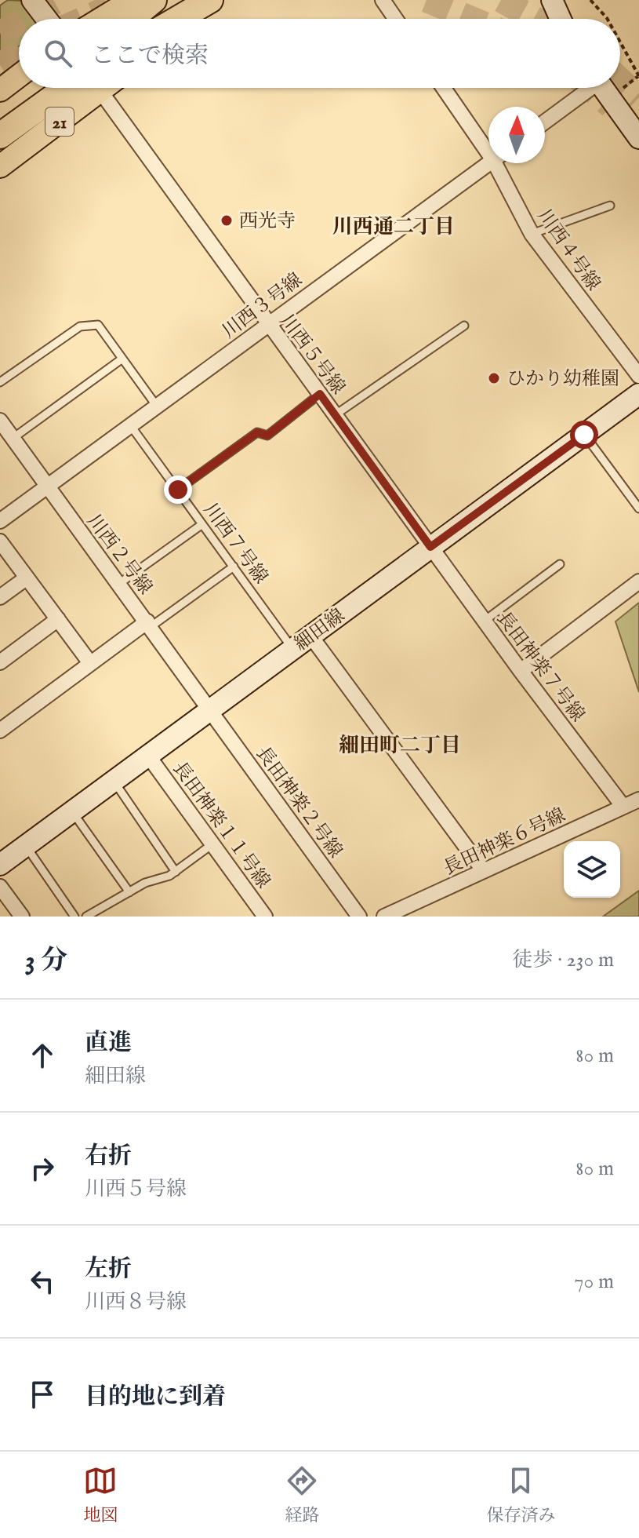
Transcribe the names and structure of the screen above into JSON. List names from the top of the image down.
{
  "streets": {
    "main road": ["21"],
    "street": [
      "川西４号線",
      "川西３号線",
      "川西５号線",
      "川西２号線",
      "細田線",
      "長田神楽７号線",
      "長田神楽２号線",
      "長田神楽１１号線",
      "長田神楽６号線"
    ],
    "lane": ["川西７号線"]
  },
  "crossings": [
    ["川西３号線", "川西５号線"],
    ["川西３号線", "川西７号線"],
    ["川西３号線", "川西２号線"],
    ["川西５号線", "細田線"],
    ["川西５号線", "長田神楽７号線"],
    ["川西７号線", "細田線"],
    ["川西２号線", "細田線"],
    ["川西２号線", "長田神楽２号線"],
    ["細田線", "長田神楽７号線"],
    ["細田線", "長田神楽２号線"],
    ["細田線", "長田神楽１１号線"],
    ["長田神楽７号線", "長田神楽６号線"]
  ],
  "districts": ["川西通二丁目", "細田町二丁目"],
  "places": ["西光寺", "ひかり幼稚園"],
  "north": "top",
  "page": {
    "search": "ここで検索",
    "heading": ["3 分", "徒歩 · 230 m"],
    "list": [
      ["直進", "細田線", "80 m"],
      ["右折", "川西５号線", "80 m"],
      ["左折", "川西８号線", "70 m"],
      "目的地に到着"
    ],
    "nav": ["地図", "経路", "保存済み"]
  }
}
